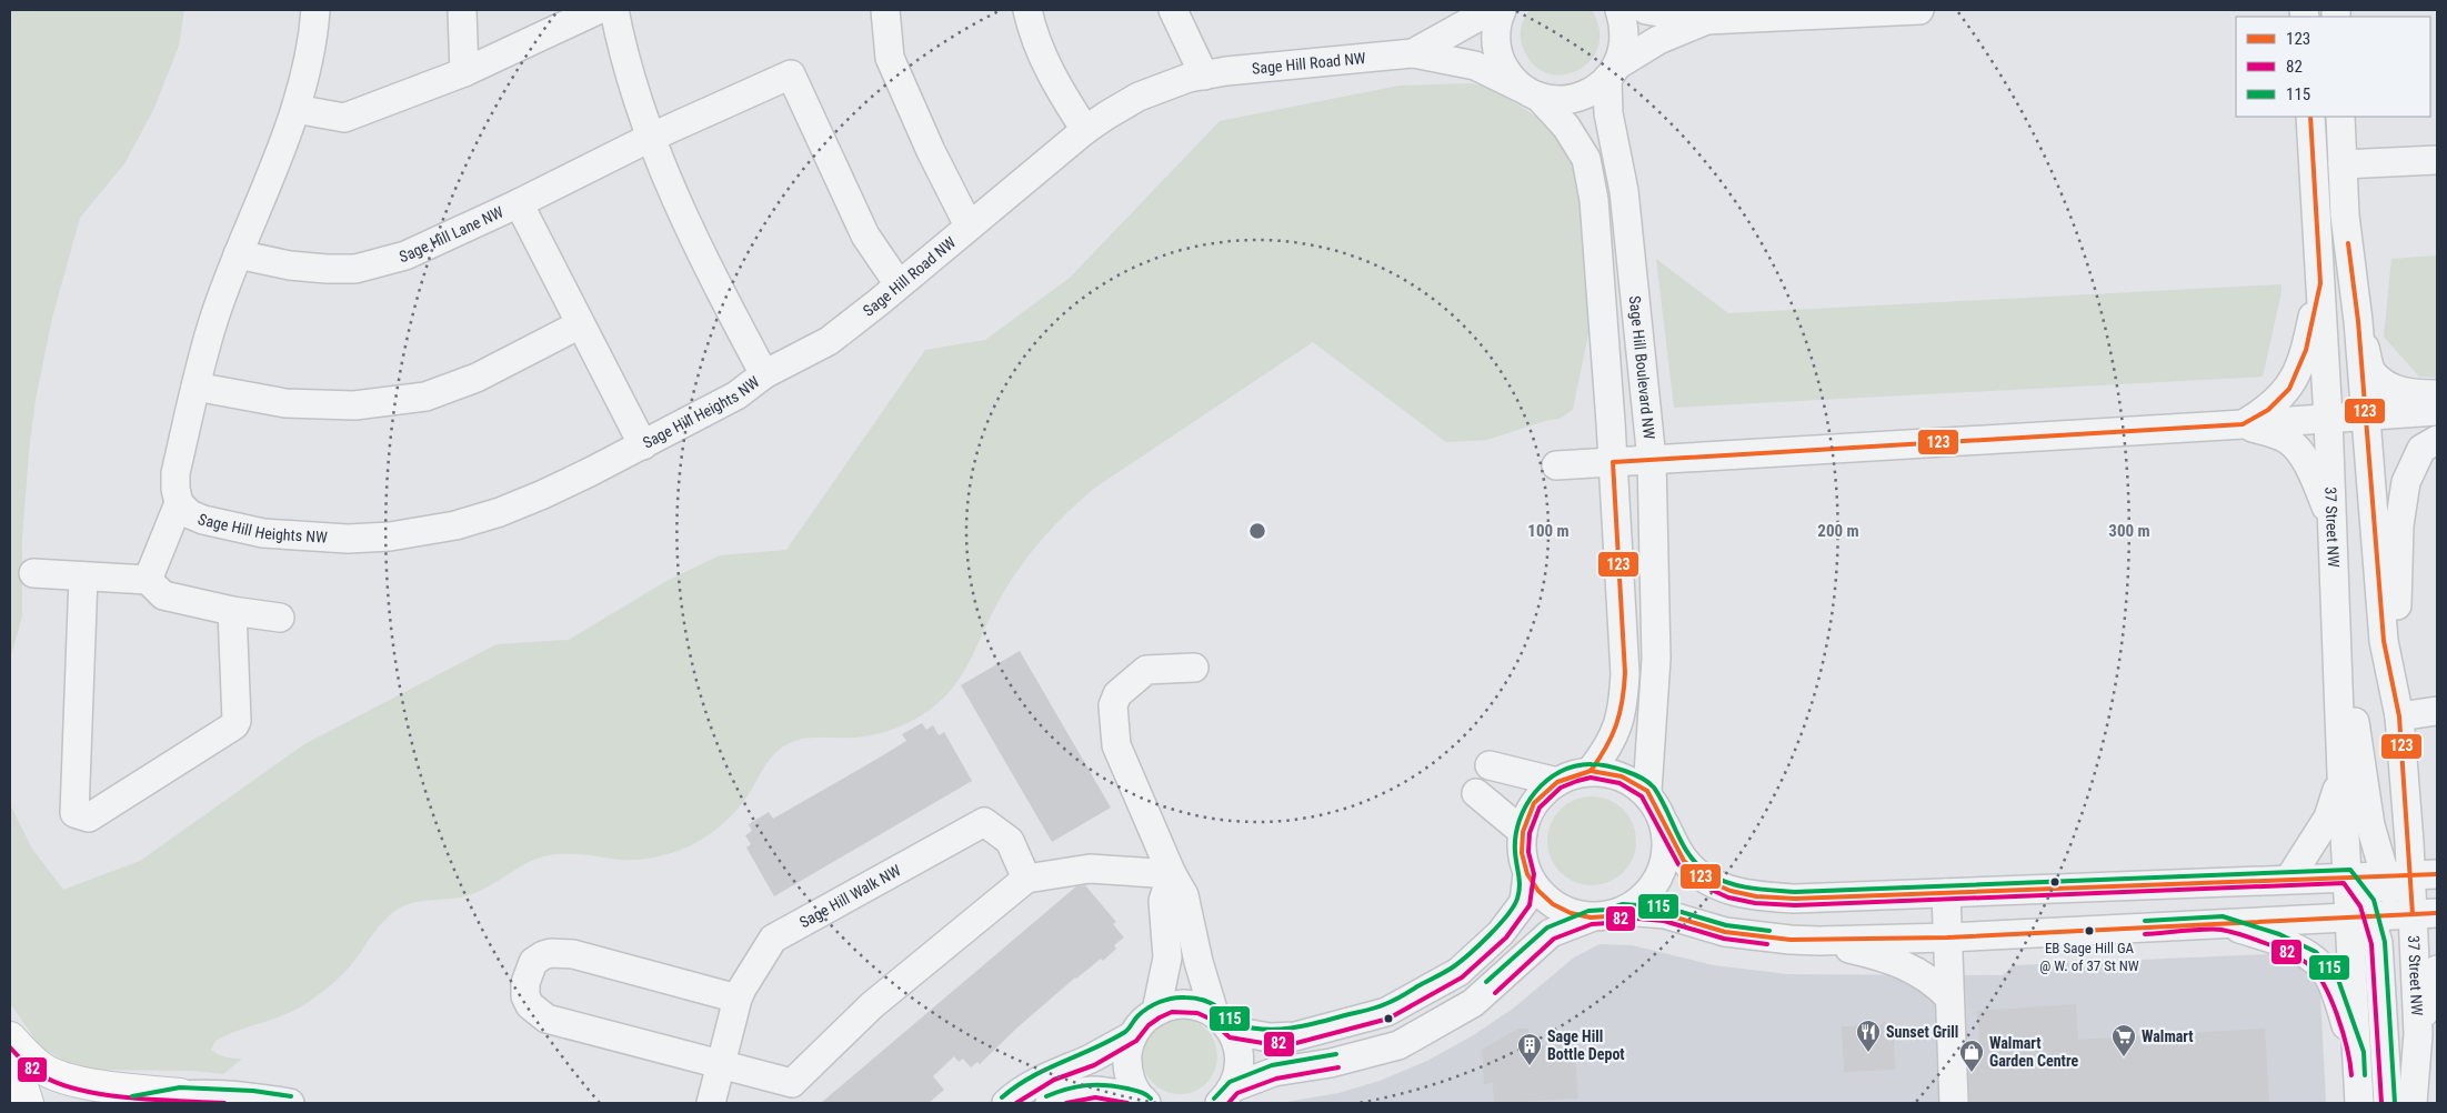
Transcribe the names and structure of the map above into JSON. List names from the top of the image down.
{
  "streets": {
    "street": [
      "Sage Hill Road NW",
      "Sage Hill Lane NW",
      "Sage Hill Boulevard NW",
      "Sage Hill Heights NW",
      "37 Street NW",
      "Sage Hill Walk NW"
    ]
  },
  "crossings": [
    ["Sage Hill Road NW", "Sage Hill Lane NW"],
    ["Sage Hill Road NW", "Sage Hill Heights NW"],
    ["Sage Hill Lane NW", "Sage Hill Heights NW"]
  ],
  "places": {
    "other": ["EB Sage Hill GA @ W. of 37 St NW"],
    "restaurant": ["Sunset Grill"],
    "supermarket": ["Walmart"],
    "building": ["Sage Hill Bottle Depot"],
    "shop": ["Walmart Garden Centre"]
  },
  "lines": ["transit line 123", "transit line 115", "transit line 82"],
  "legend": ["123", "82", "115"],
  "rings": ["100 m", "200 m", "300 m"]
}
